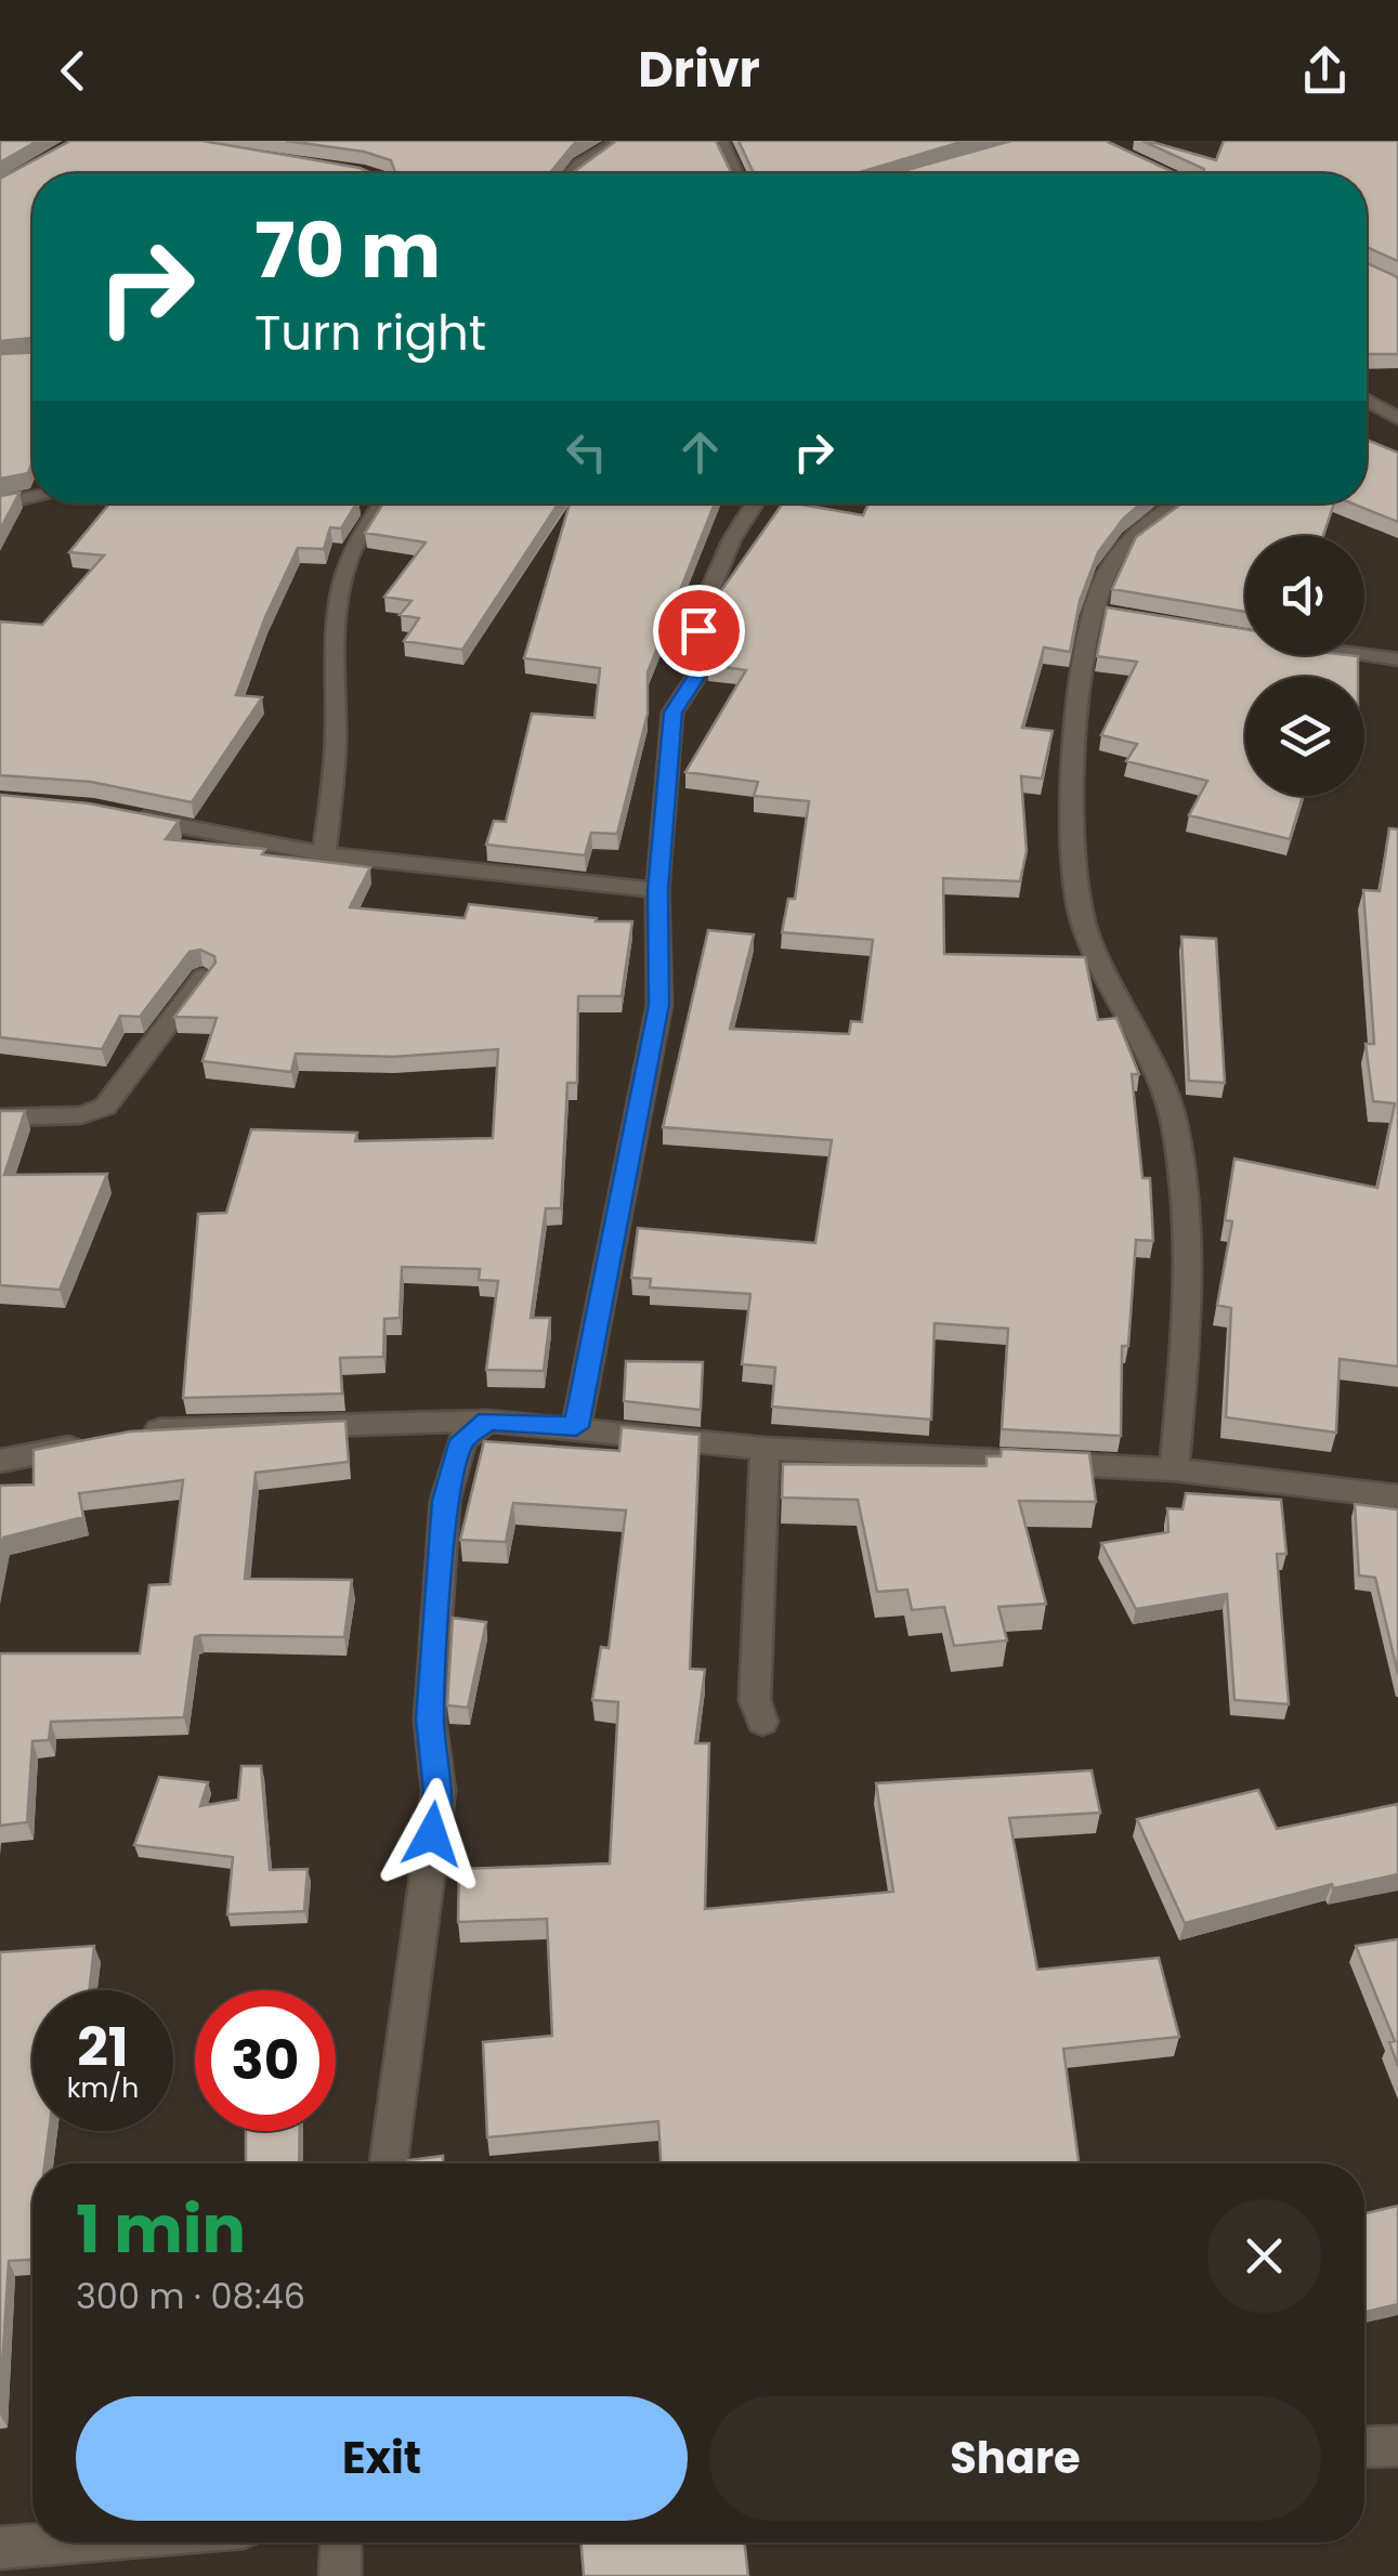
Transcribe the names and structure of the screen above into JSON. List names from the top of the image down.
{
  "page": {
    "header": "Drivr",
    "turn": ["70 m", "Turn right"],
    "speed": "21 km/h",
    "limit": "30",
    "heading": ["1 min", "300 m · 08:46"],
    "buttons": ["Exit", "Share"]
  }
}
